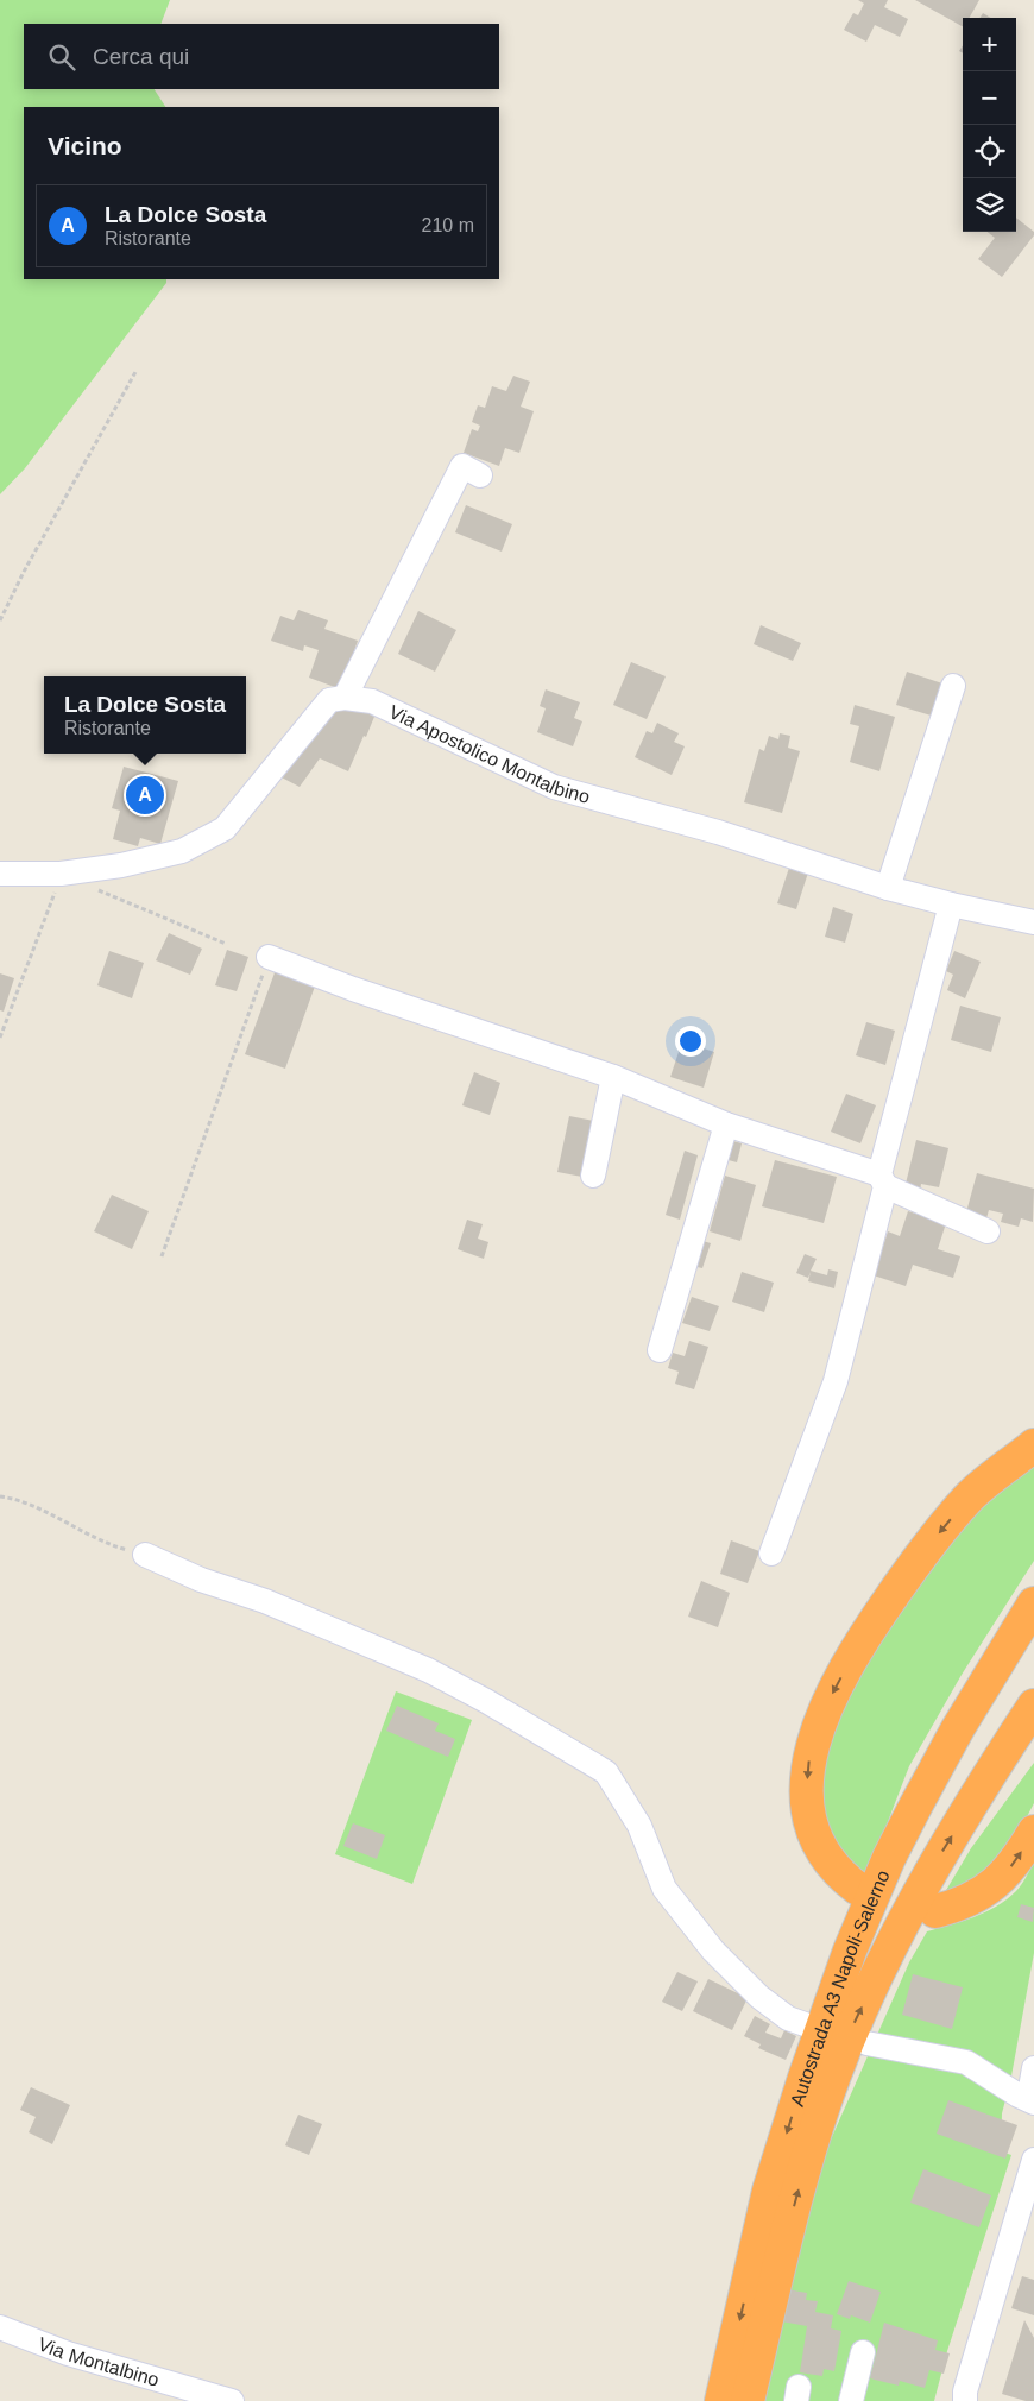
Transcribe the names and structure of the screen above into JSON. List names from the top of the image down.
{
  "streets": {
    "highway": ["Autostrada A3 Napoli-Salerno"],
    "street": ["Via Apostolico Montalbino", "Via Montalbino"]
  },
  "page": {
    "map_buttons": ["+", "−"],
    "search": "Cerca qui",
    "heading": "Vicino",
    "list": [
      {
        "mark": "A",
        "name": "La Dolce Sosta",
        "note": "Ristorante",
        "value": "210 m"
      }
    ],
    "popup": ["La Dolce Sosta", "Ristorante"],
    "pins": "A"
  }
}
